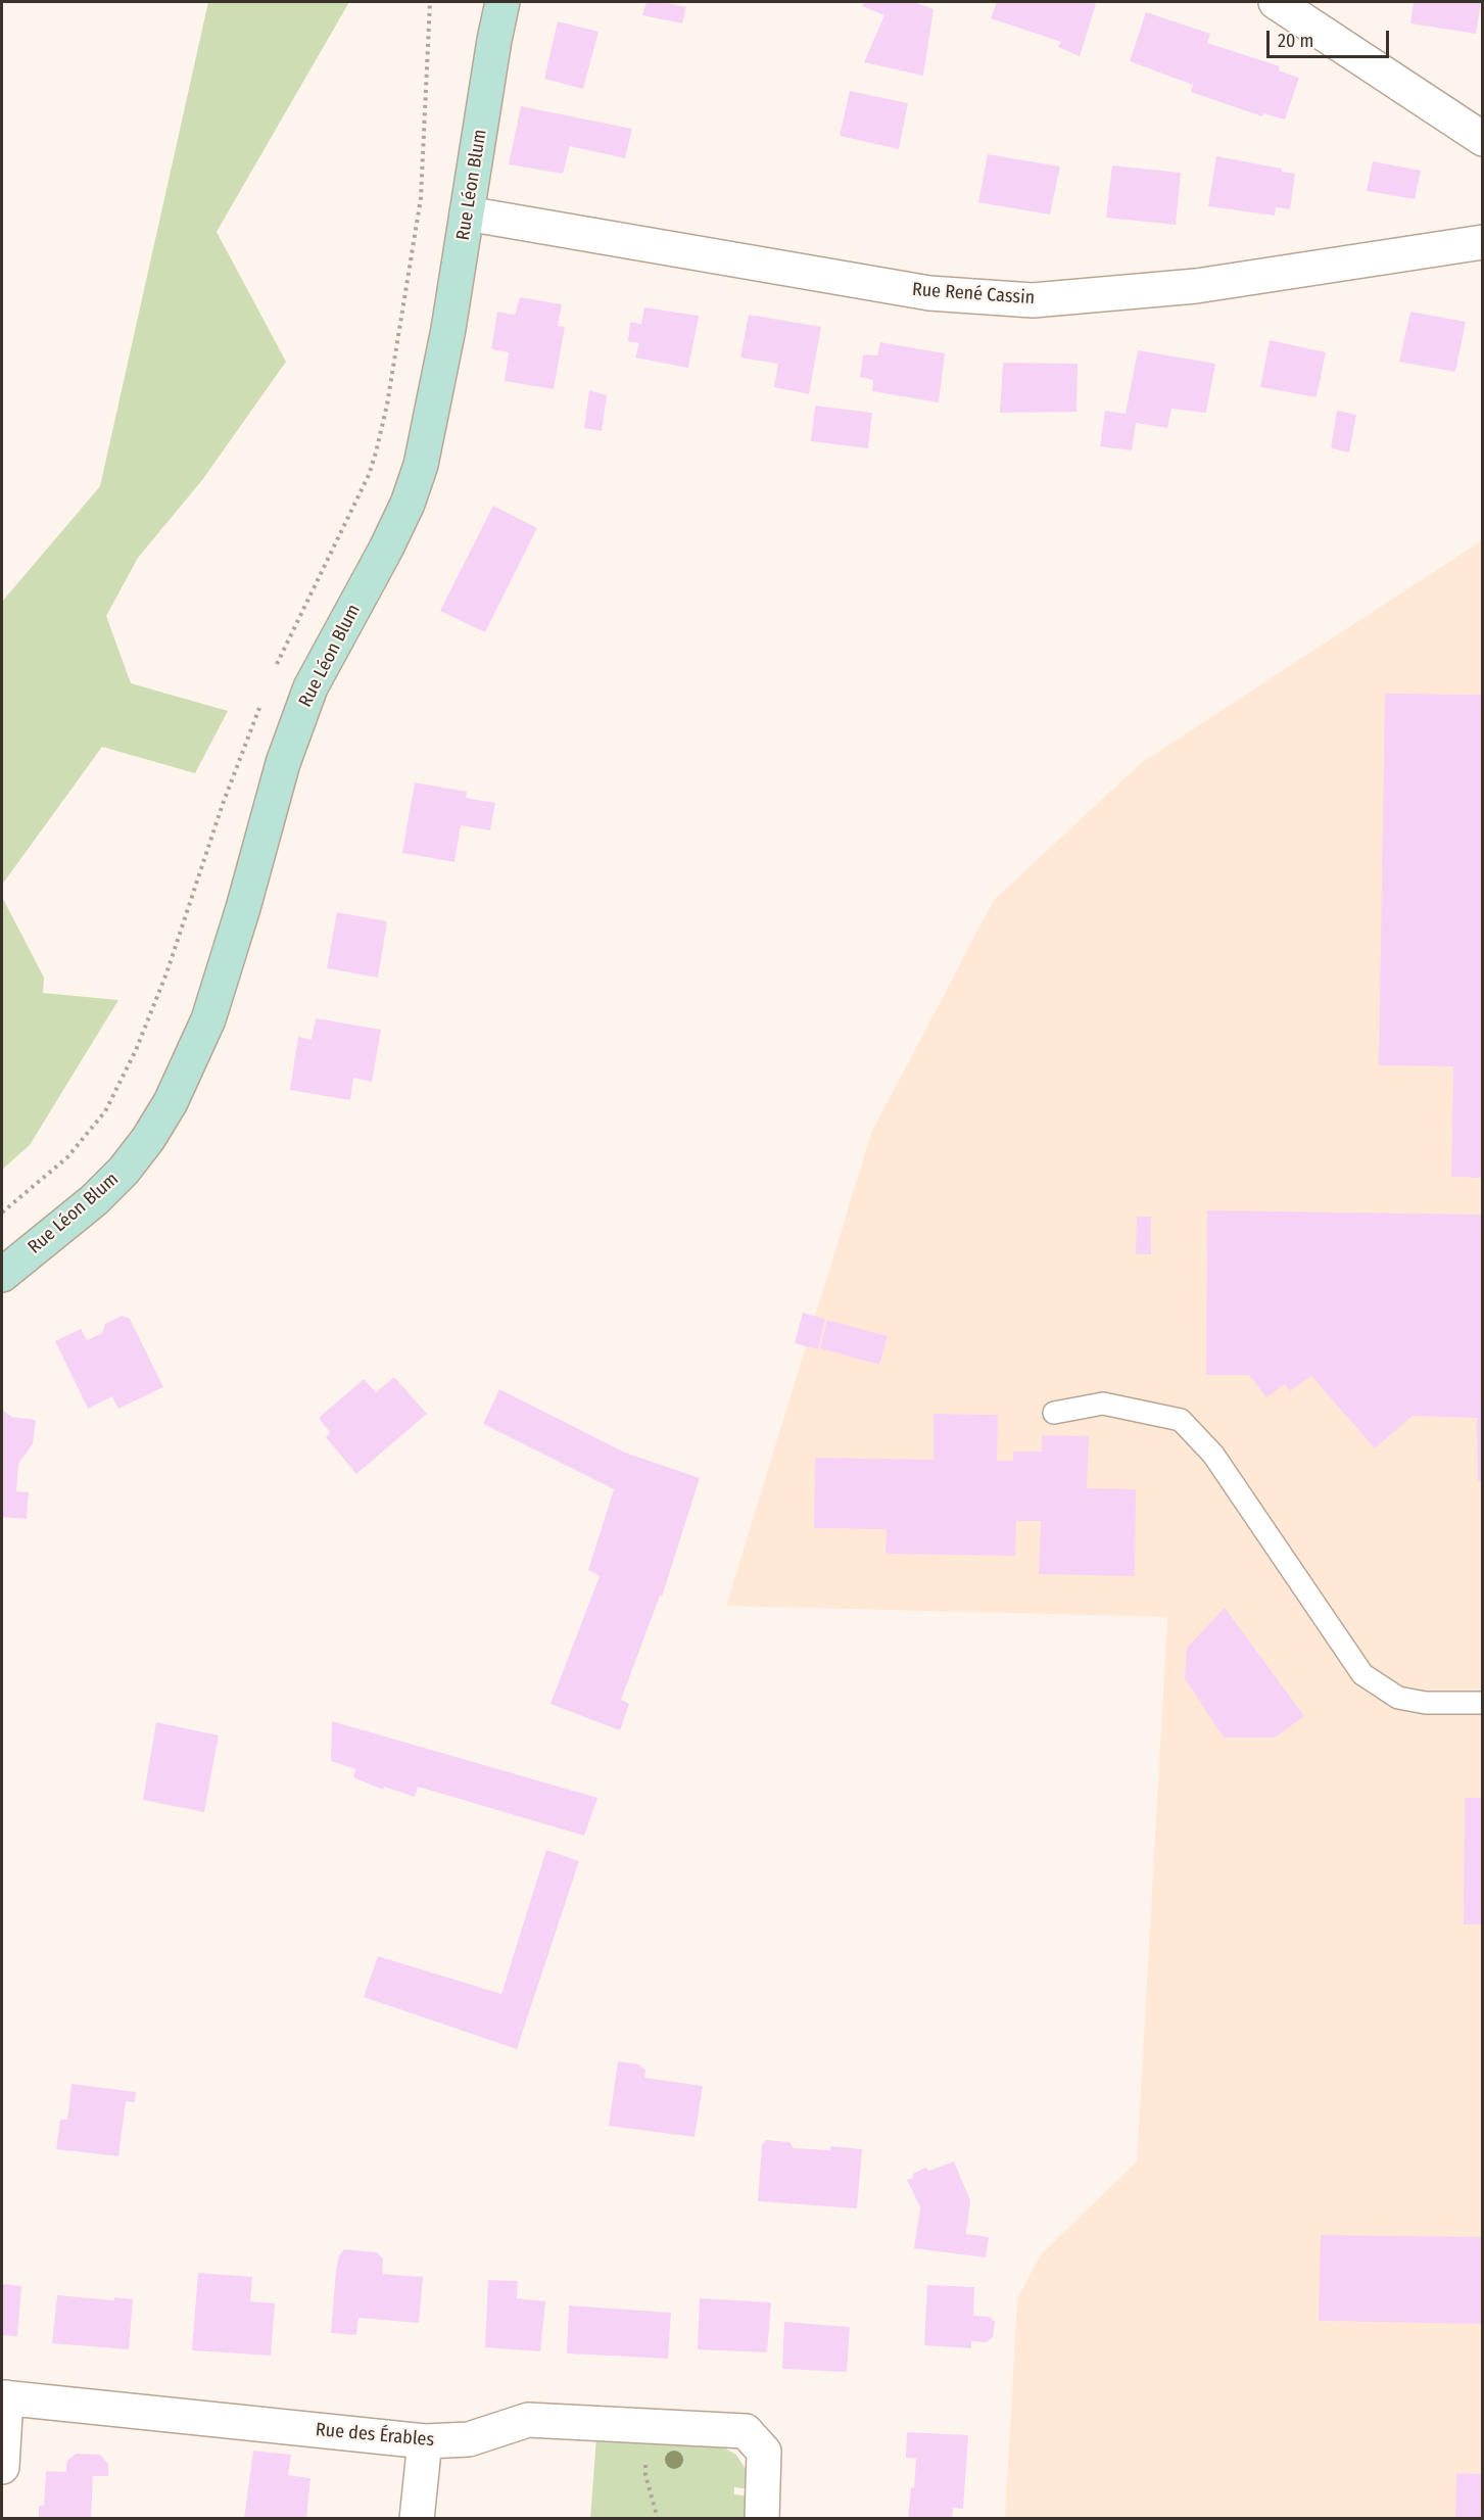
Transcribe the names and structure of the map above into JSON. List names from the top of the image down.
{
  "streets": {
    "street": ["Rue Léon Blum", "Rue René Cassin", "Rue des Érables"]
  },
  "crossings": [
    ["Rue Léon Blum", "Rue René Cassin"]
  ],
  "scale_bar": "20 m"
}
